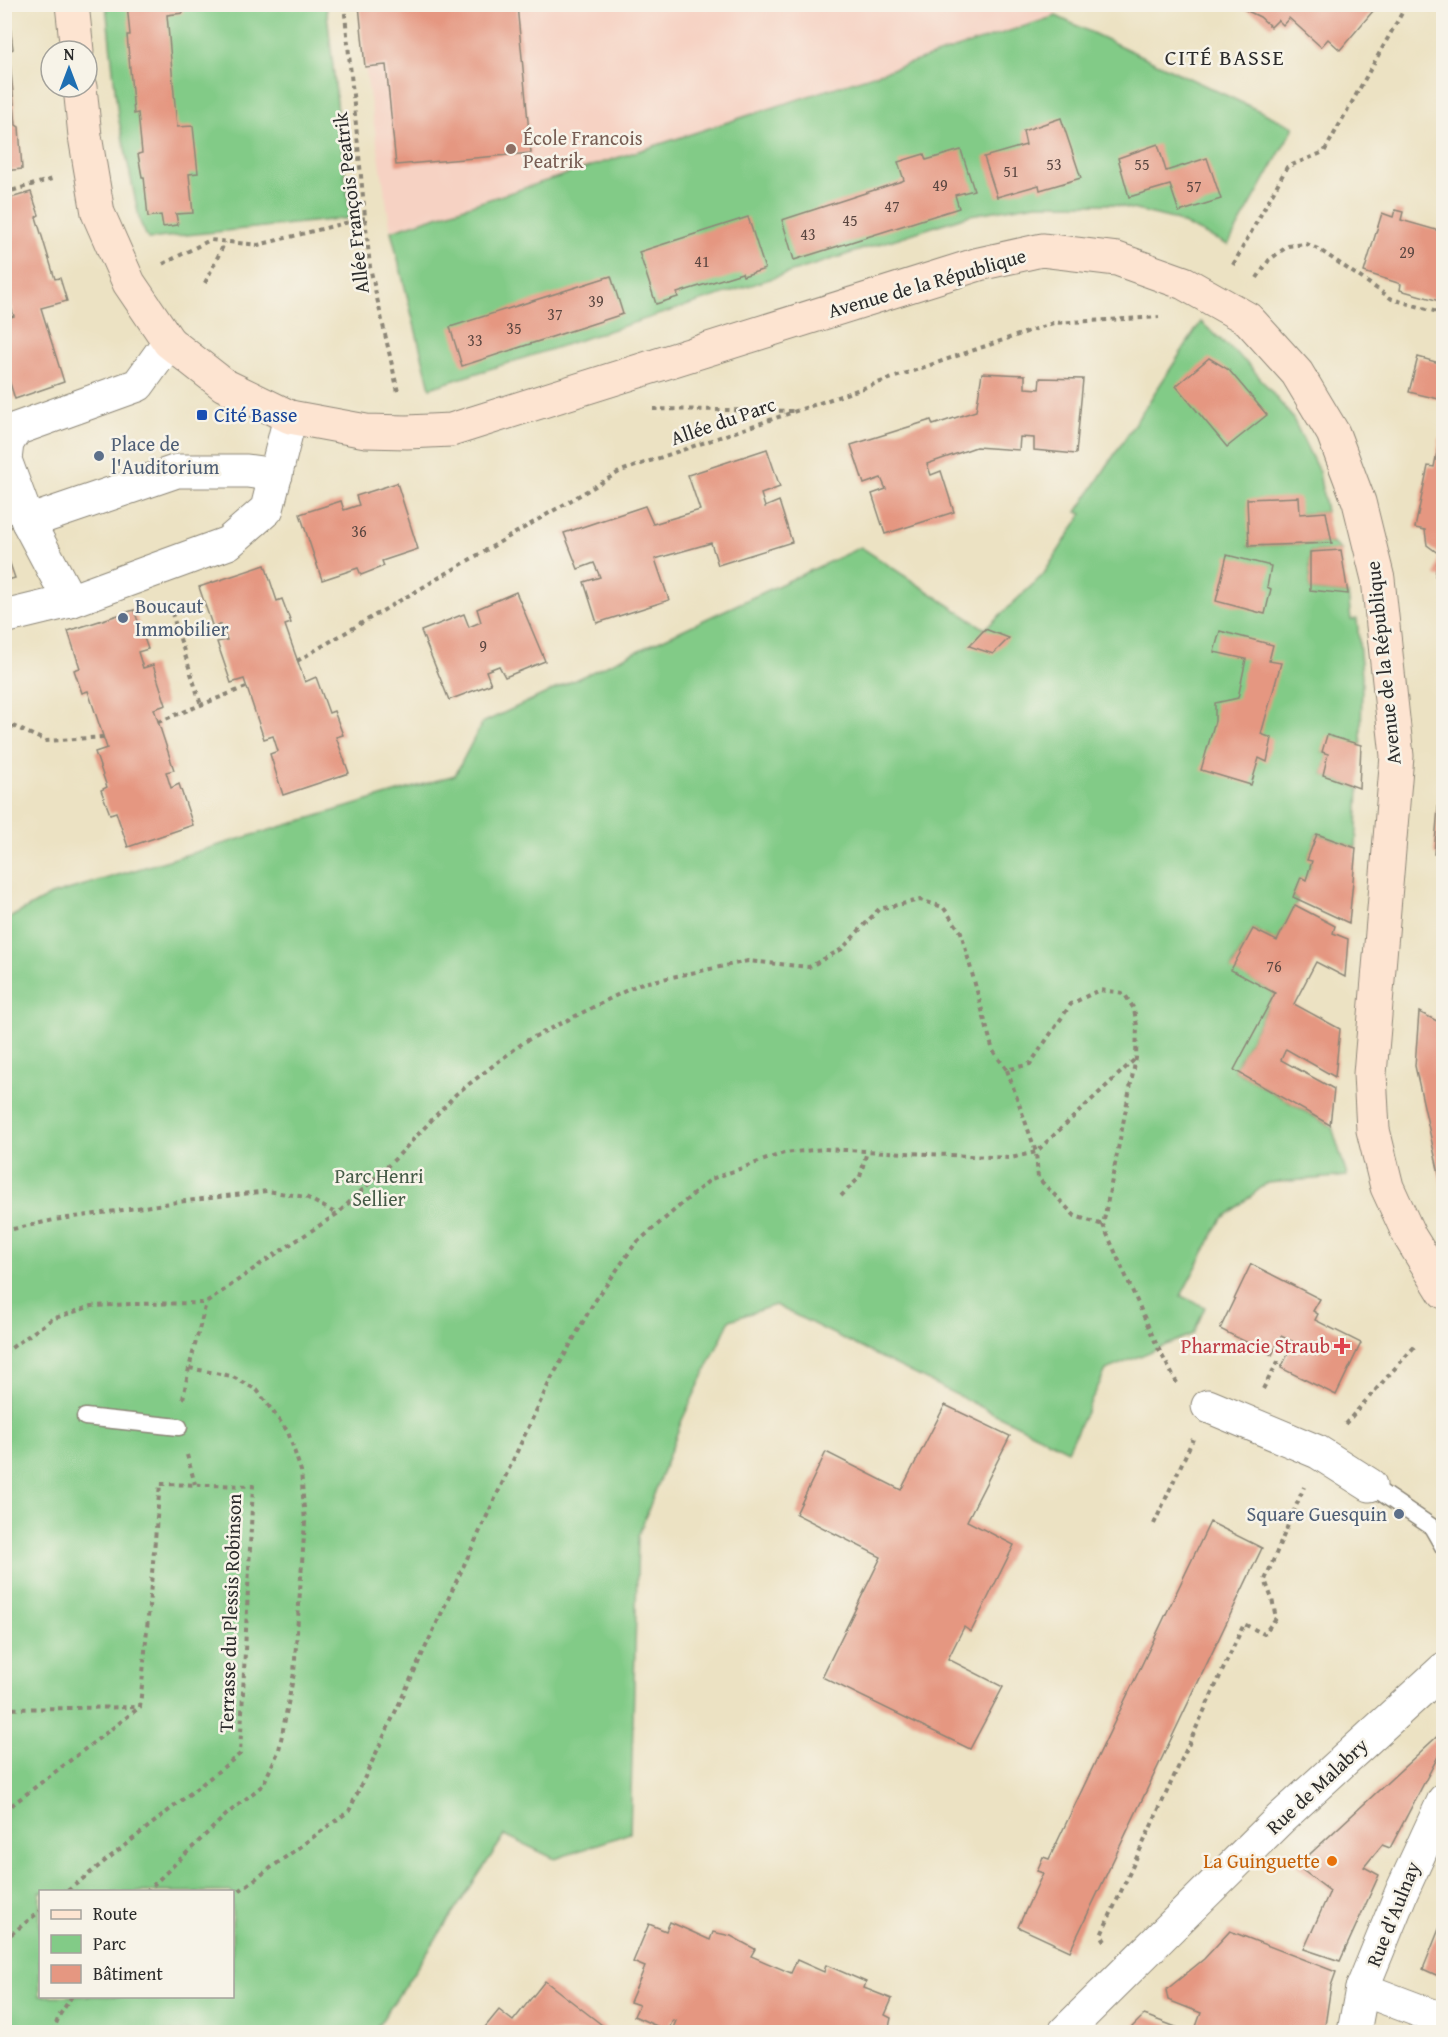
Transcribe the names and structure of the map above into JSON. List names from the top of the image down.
{
  "streets": {
    "street": ["Avenue de la République", "Rue de Malabry", "Rue d'Aulnay"],
    "path": ["Allée François Peatrik", "Allée du Parc", "Terrasse du Plessis Robinson"]
  },
  "crossings": [
    ["Allée François Peatrik", "Avenue de la République"]
  ],
  "districts": ["CITÉ BASSE"],
  "parks": ["Parc Henri Sellier"],
  "places": {
    "other": [
      "École Francois Peatrik",
      "Place de l'Auditorium",
      "Boucaut Immobilier",
      "Square Guesquin",
      "La Guinguette"
    ],
    "transit": ["Cité Basse"],
    "health": ["Pharmacie Straub"]
  },
  "house_numbers": [
    "53",
    "55",
    "51",
    "49",
    "57",
    "47",
    "45",
    "43",
    "29",
    "41",
    "39",
    "37",
    "35",
    "33",
    "36",
    "9",
    "76"
  ],
  "legend": ["Route", "Parc", "Bâtiment"],
  "north": "top"
}
